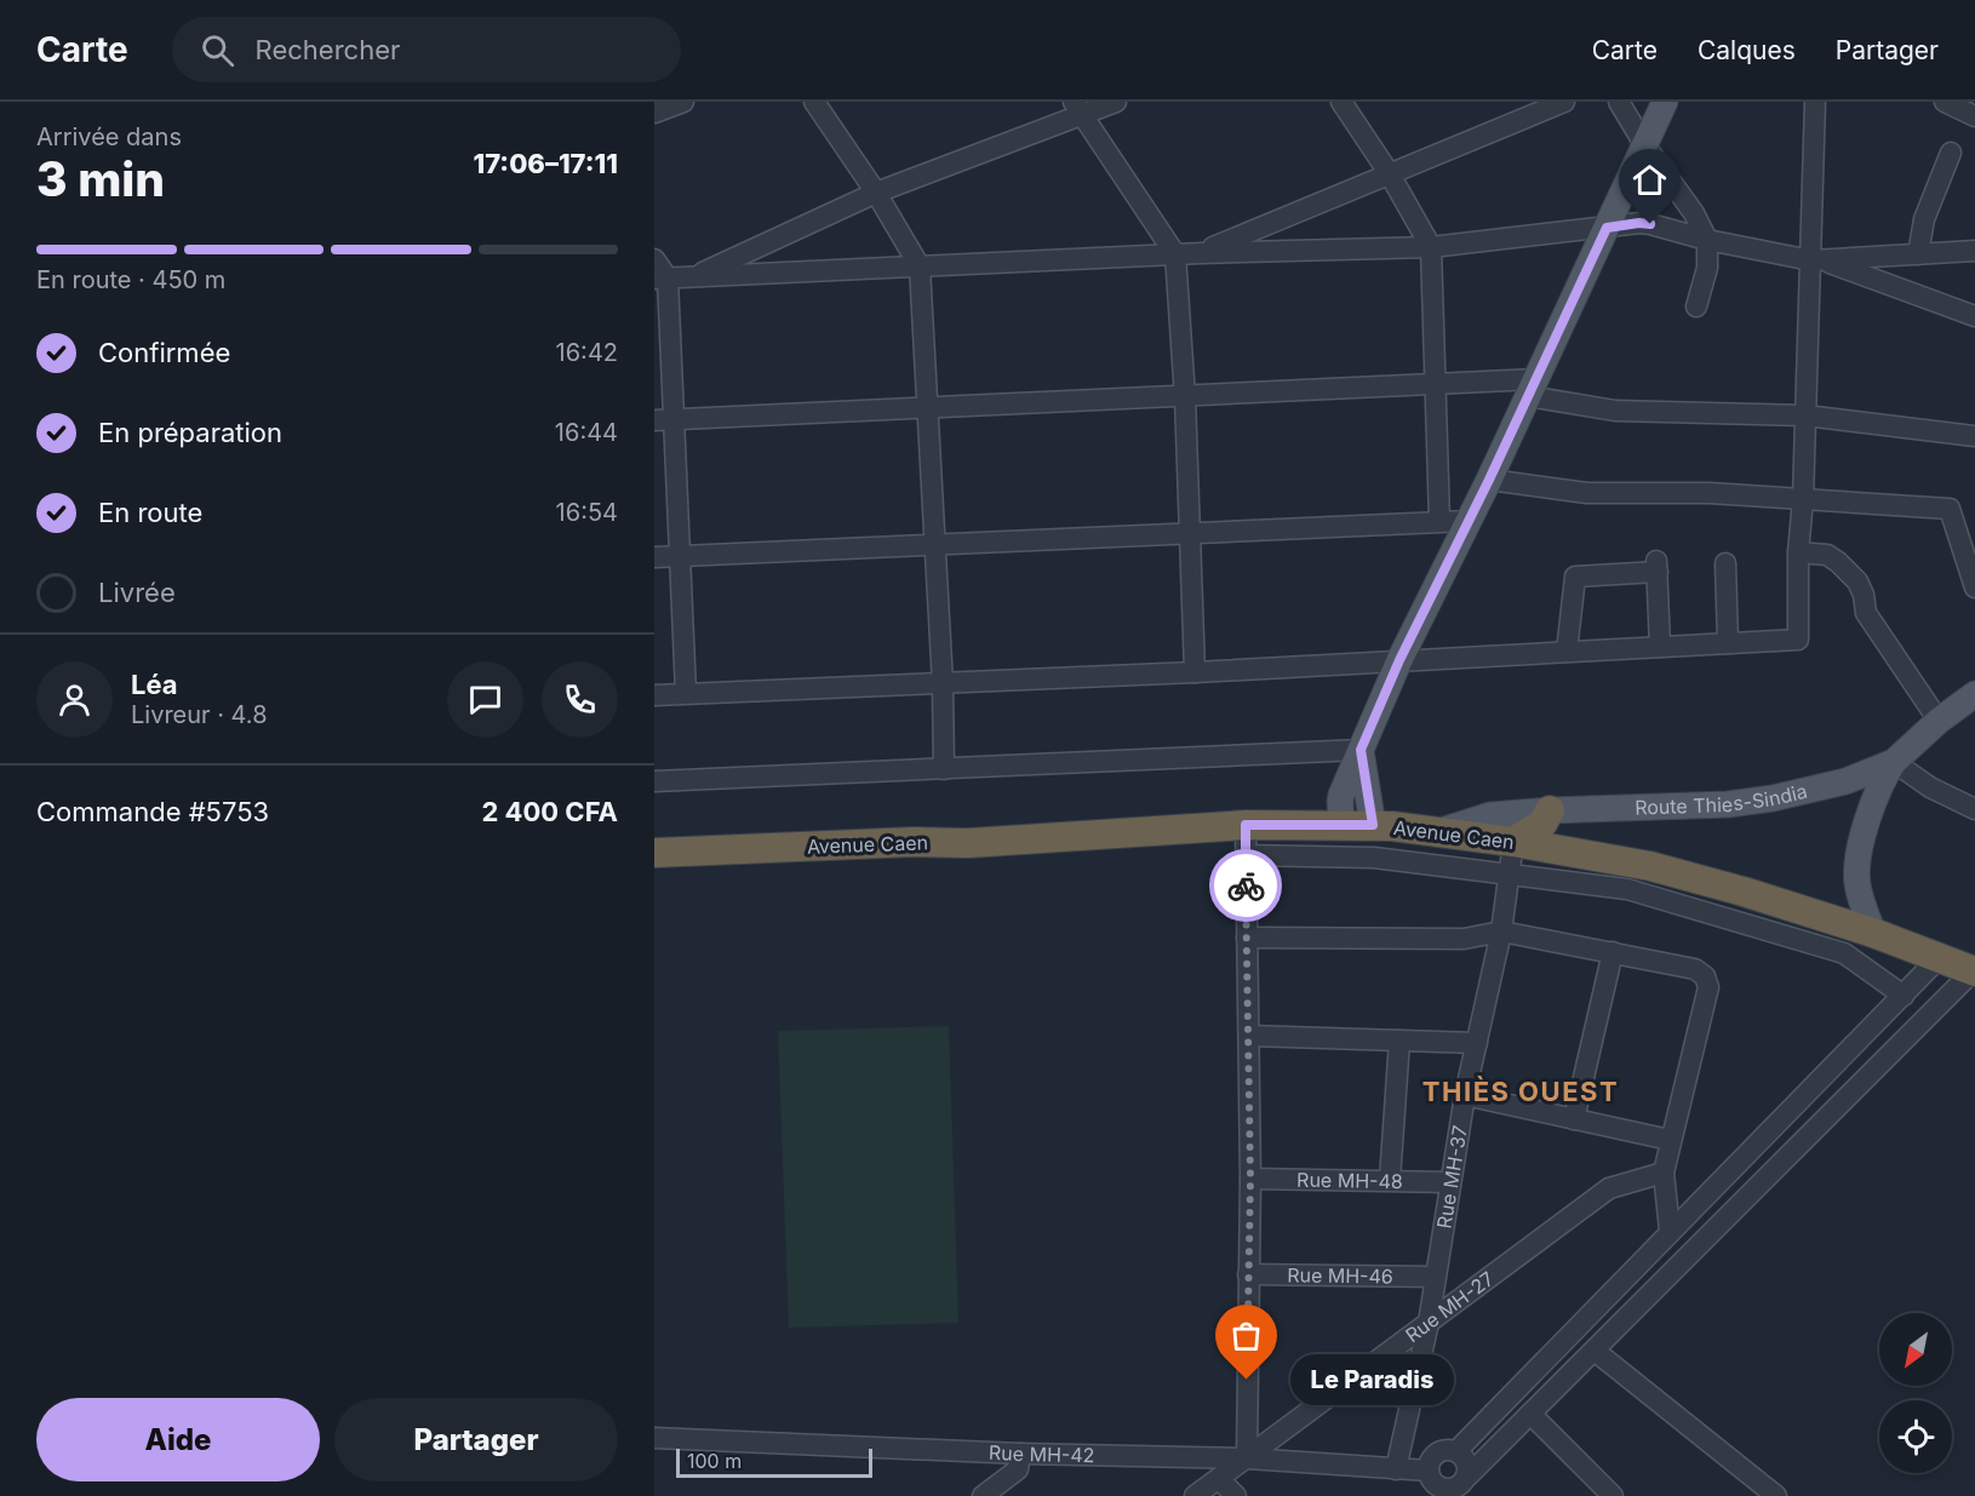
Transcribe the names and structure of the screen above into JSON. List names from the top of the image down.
{
  "streets": {
    "highway": ["Avenue Caen"],
    "main road": ["Route Thies-Sindia"],
    "street": [
      "Rue MH-37",
      "Rue MH-48",
      "Rue MH-46",
      "Rue MH-27",
      "Rue MH-42"
    ]
  },
  "crossings": [
    ["Route Thies-Sindia", "Avenue Caen"],
    ["Avenue Caen", "Rue MH-37"],
    ["Rue MH-37", "Rue MH-48"],
    ["Rue MH-37", "Rue MH-46"],
    ["Rue MH-37", "Rue MH-27"],
    ["Rue MH-37", "Rue MH-42"],
    ["Rue MH-27", "Rue MH-42"]
  ],
  "districts": ["THIÈS OUEST"],
  "places": ["Le Paradis"],
  "scale_bar": "100 m",
  "north": "bottom left",
  "page": {
    "header": "Carte",
    "search": "Rechercher",
    "nav": ["Carte", "Calques", "Partager"],
    "heading": ["3 min", "Arrivée dans", "17:06–17:11"],
    "panel": [
      "Léa",
      "Livreur · 4.8",
      "Commande #5753",
      "2 400 CFA"
    ],
    "bar": "En route · 450 m",
    "list": [
      ["Confirmée", "16:42"],
      ["En préparation", "16:44"],
      ["En route", "16:54"],
      "Livrée"
    ],
    "bubble": "Le Paradis",
    "buttons": ["Aide", "Partager"],
    "scale": "100 m"
  }
}
